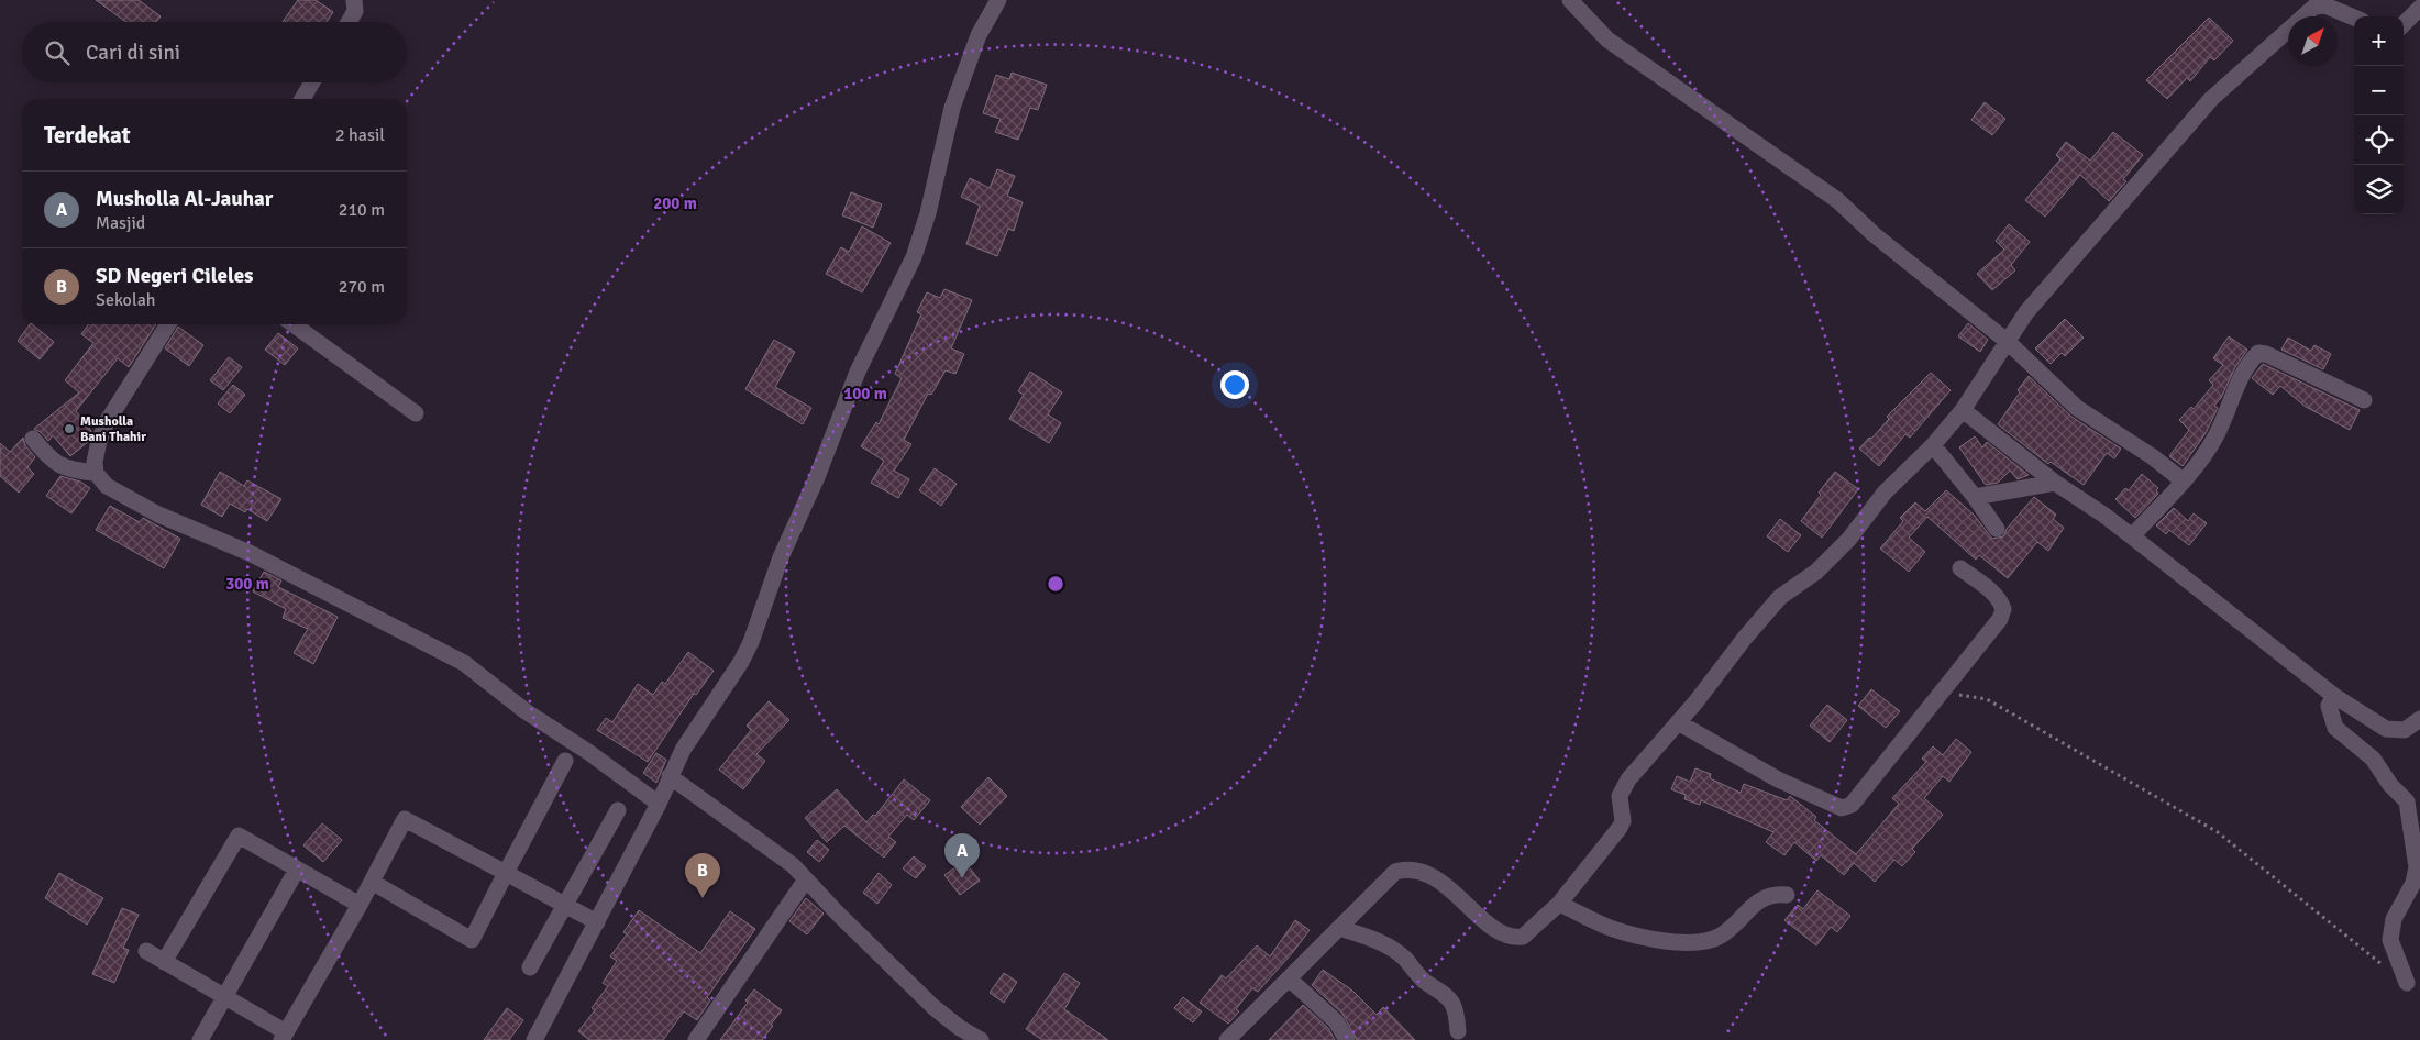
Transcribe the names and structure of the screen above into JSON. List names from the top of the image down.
{
  "places": ["Musholla Bani Thahir"],
  "north": "top right",
  "page": {
    "map_buttons": ["+", "−"],
    "search": "Cari di sini",
    "heading": ["Terdekat", "2 hasil"],
    "list": [
      {
        "mark": "A",
        "name": "Musholla Al-Jauhar",
        "note": "Masjid",
        "value": "210 m"
      },
      {
        "mark": "B",
        "name": "SD Negeri Cileles",
        "note": "Sekolah",
        "value": "270 m"
      }
    ],
    "pins": ["A", "B"]
  },
  "rings": ["200 m", "100 m", "300 m"]
}
